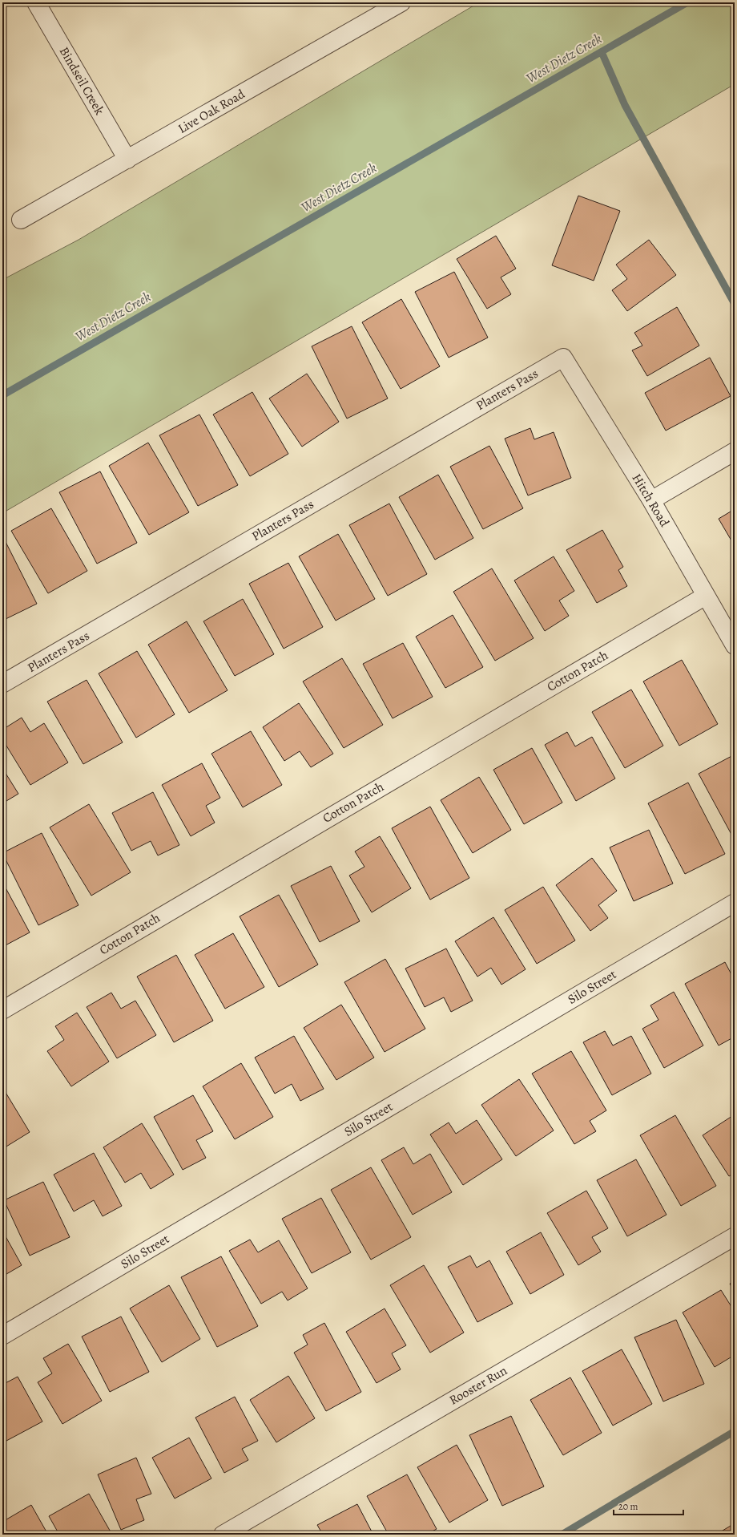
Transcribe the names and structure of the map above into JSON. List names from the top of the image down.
{
  "streets": {
    "street": [
      "Bindseil Creek",
      "Live Oak Road",
      "Planters Pass",
      "Hitch Road",
      "Cotton Patch",
      "Silo Street",
      "Rooster Run"
    ]
  },
  "crossings": [
    ["Bindseil Creek", "Live Oak Road"],
    ["Planters Pass", "Hitch Road"],
    ["Hitch Road", "Cotton Patch"]
  ],
  "water": ["West Dietz Creek"],
  "scale_bar": "20 m"
}
